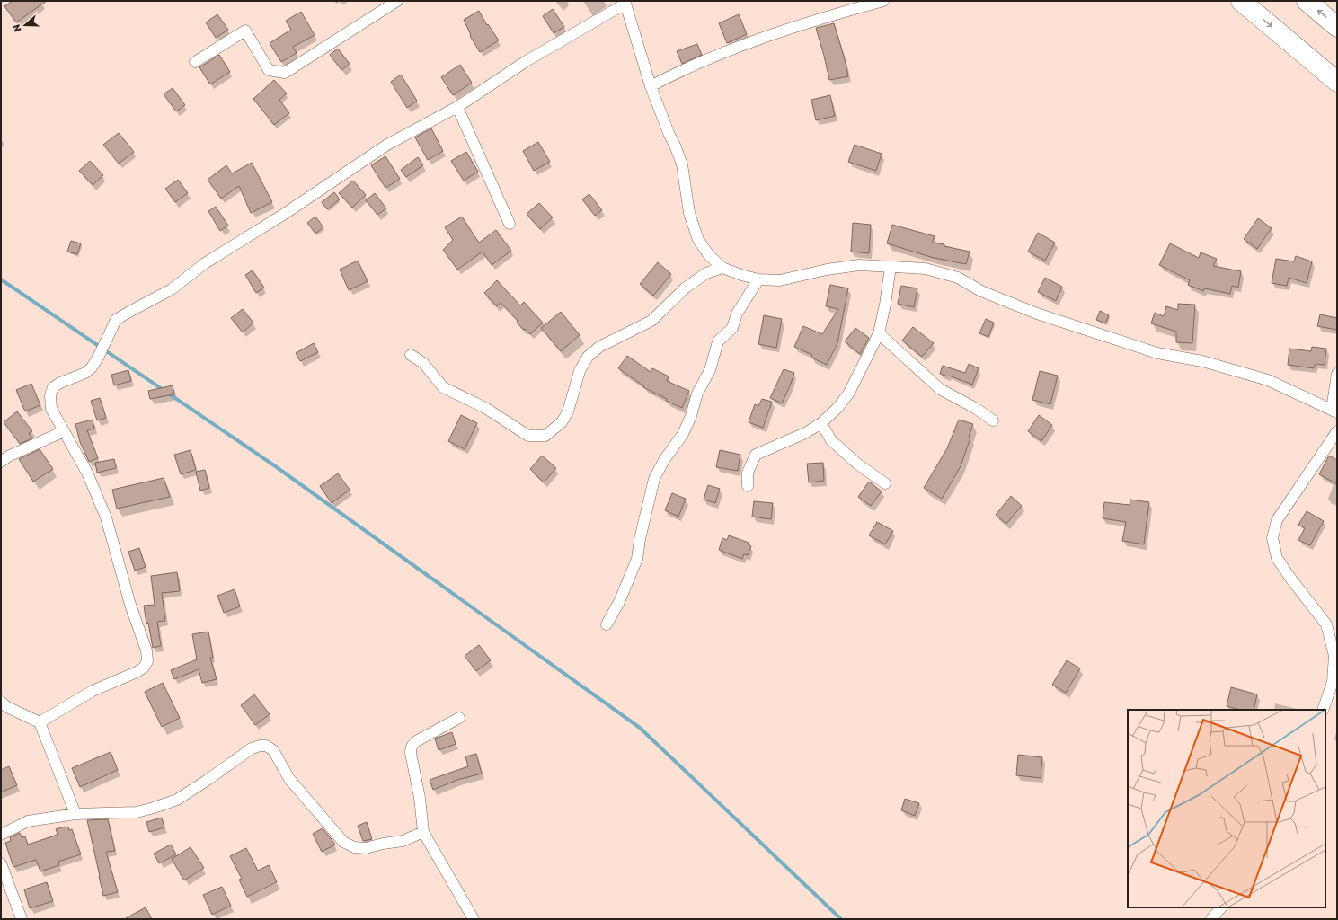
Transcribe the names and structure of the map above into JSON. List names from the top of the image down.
{
  "north": "left"
}
